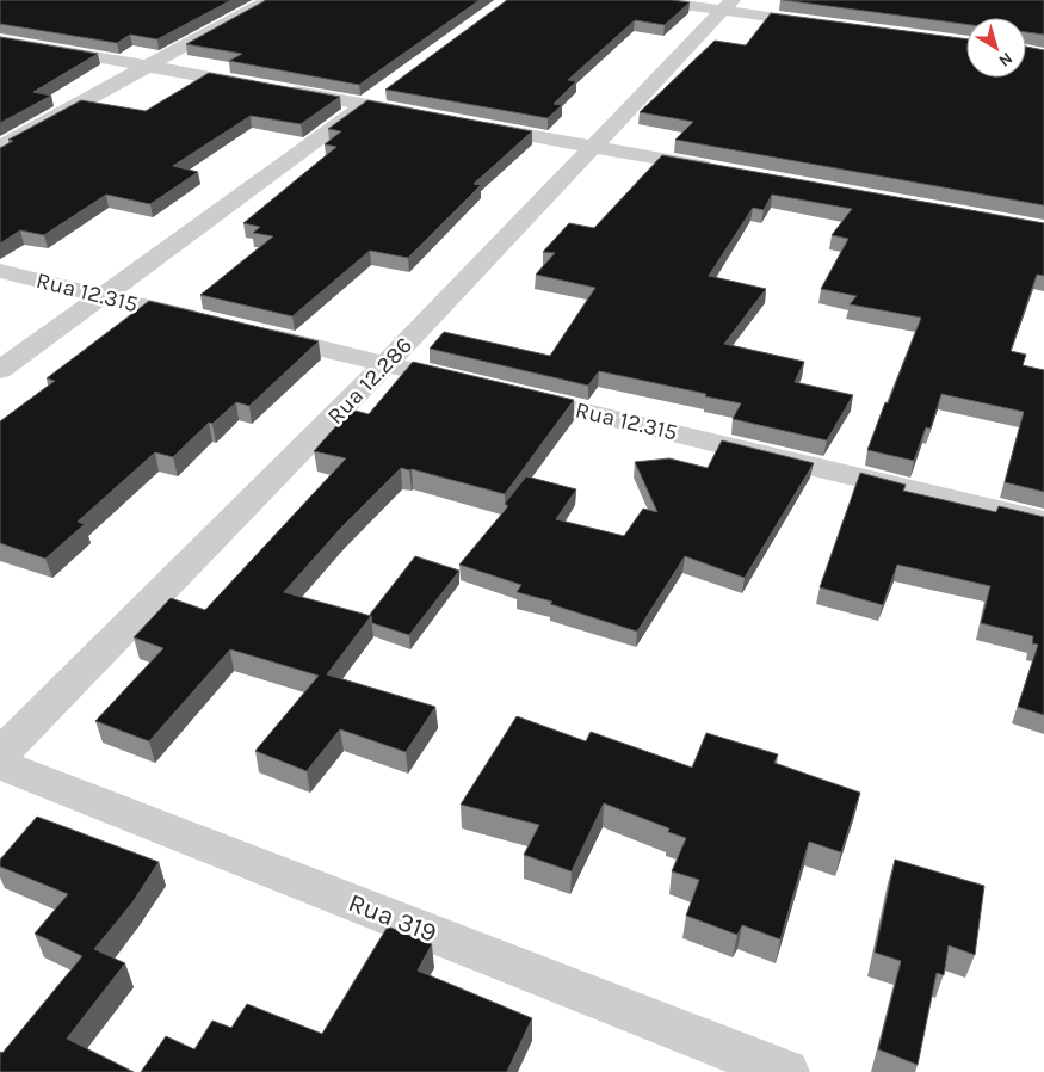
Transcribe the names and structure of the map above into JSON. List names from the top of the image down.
{
  "streets": {
    "street": ["Rua 12.315", "Rua 12.286", "Rua 319"]
  },
  "crossings": [
    ["Rua 12.315", "Rua 12.286"]
  ],
  "north": "bottom right"
}
